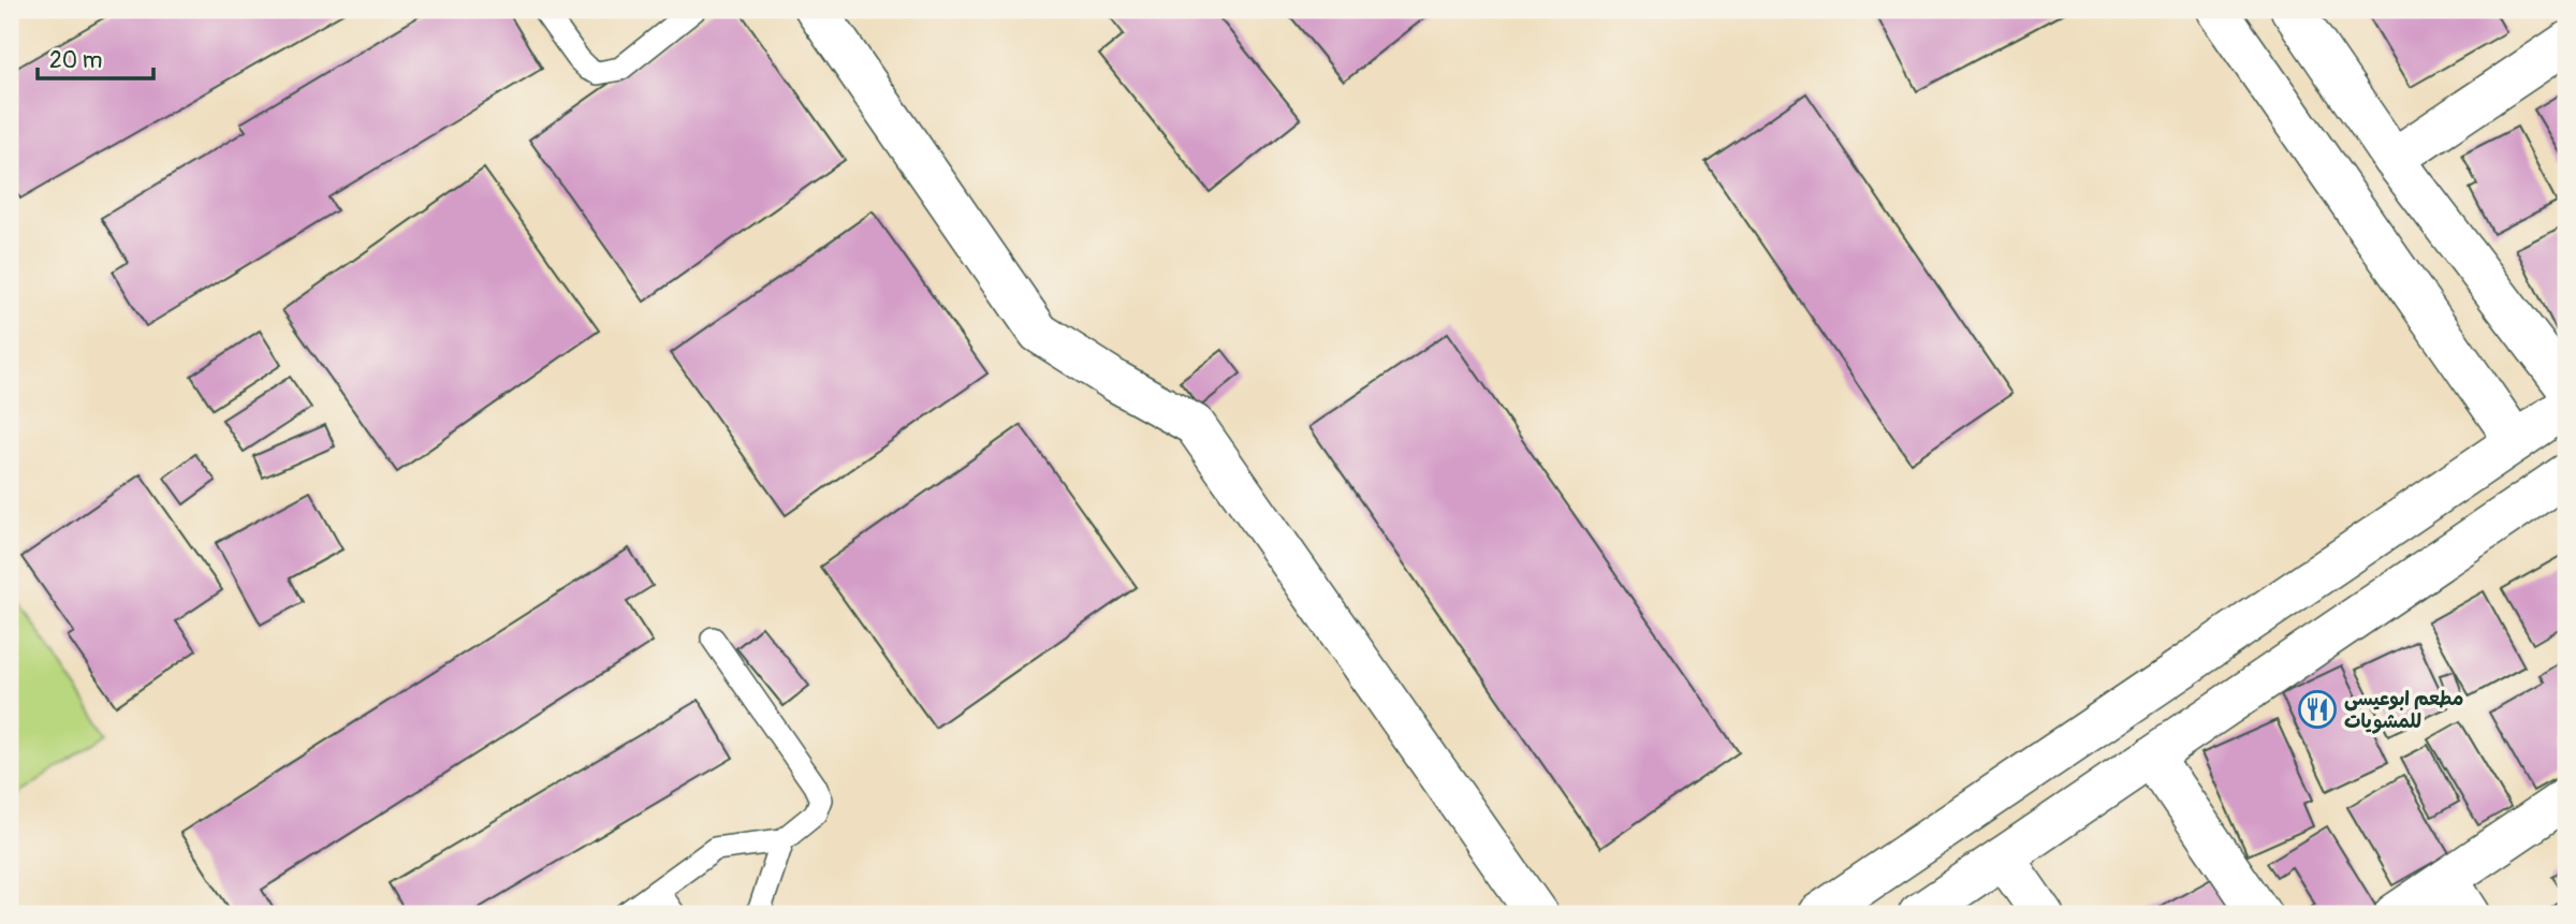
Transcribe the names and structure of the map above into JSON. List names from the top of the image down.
{
  "places": {
    "restaurant": ["مطعم ابوعيسى للمشويات"]
  },
  "scale_bar": "20 m"
}
